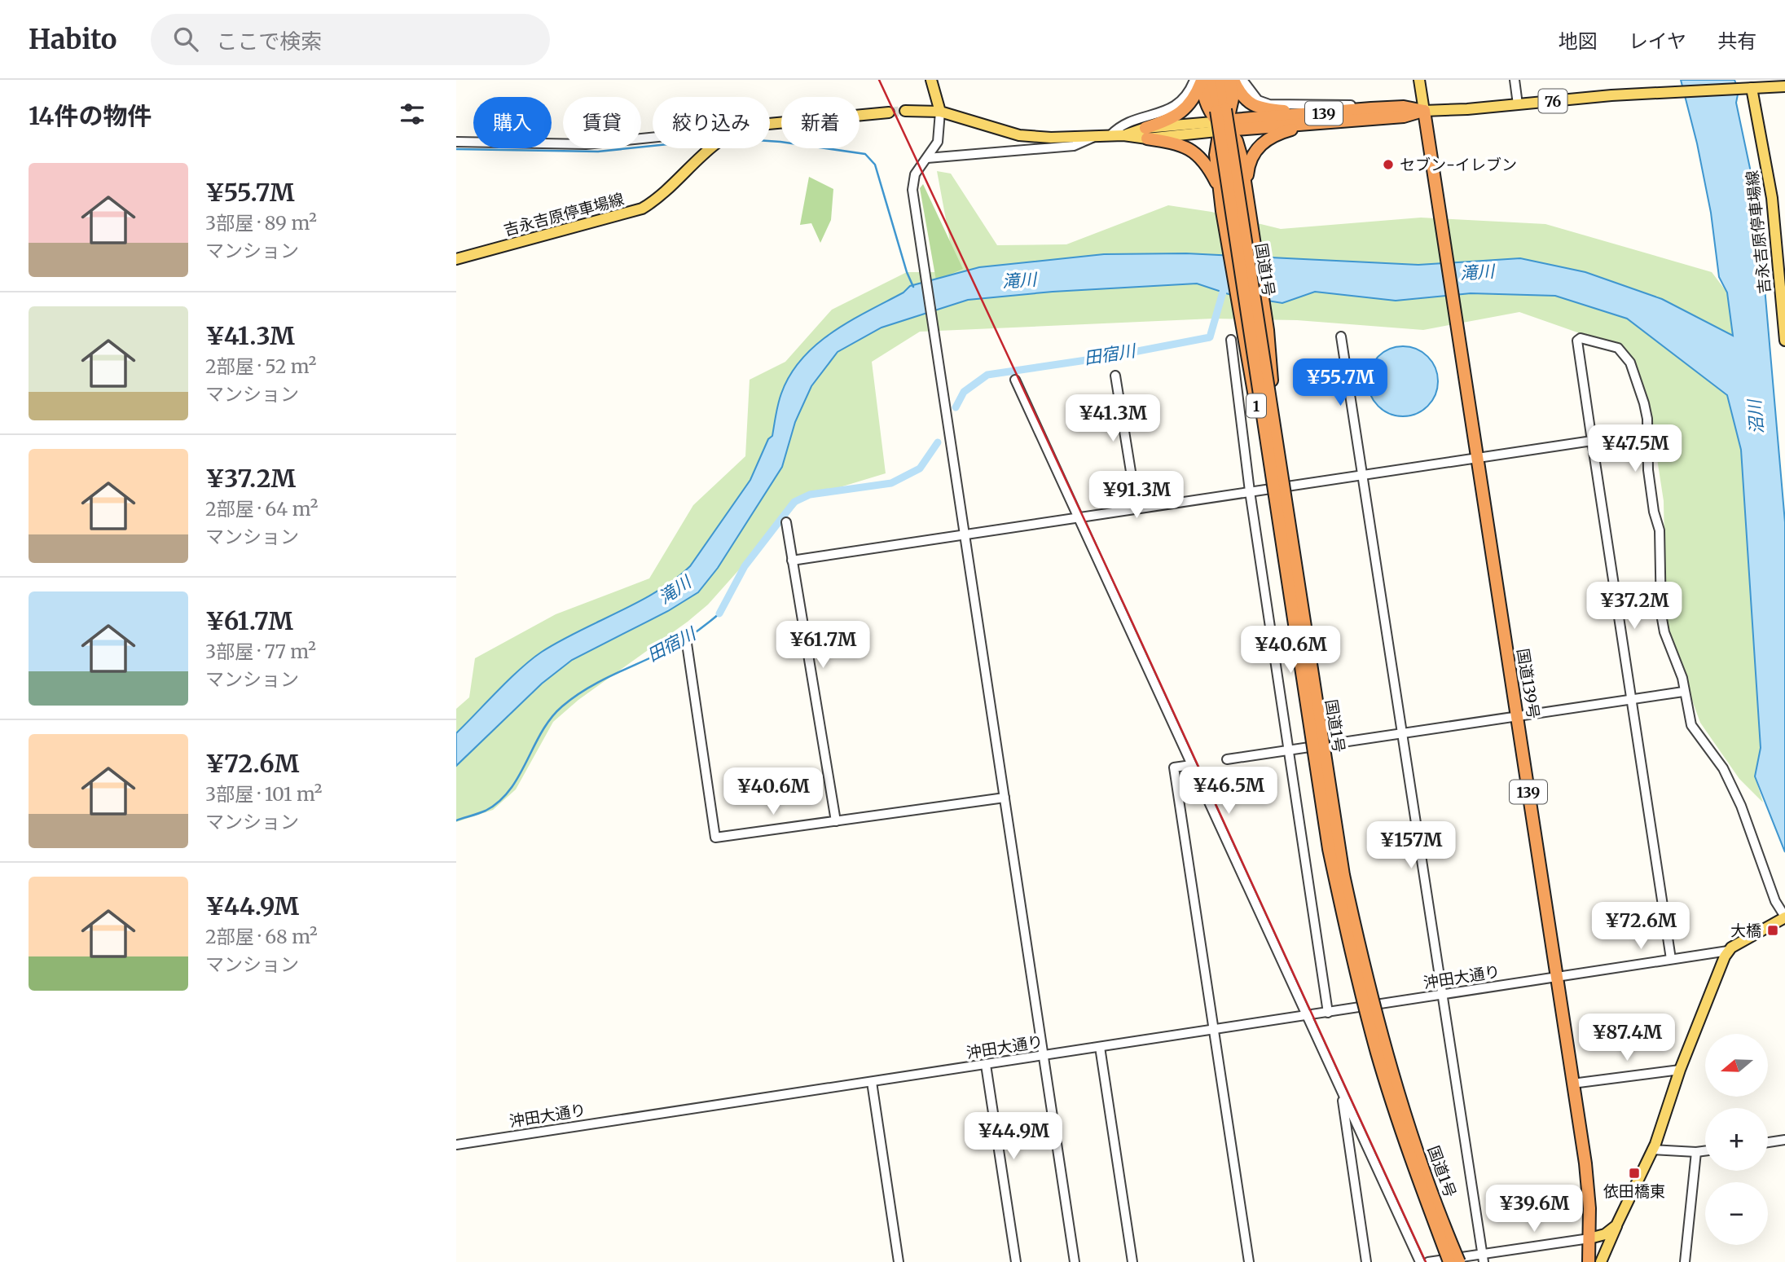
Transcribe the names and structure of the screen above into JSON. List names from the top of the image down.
{
  "streets": {
    "highway": [
      "139",
      "国道1号",
      "1",
      "国道139号"
    ],
    "main road": ["76", "吉永吉原停車場線"],
    "street": ["沖田大通り"]
  },
  "crossings": [
    ["76", "139"],
    ["76", "吉永吉原停車場線"],
    ["76", "国道139号"],
    ["139", "1"],
    ["139", "国道139号"],
    ["国道1号", "1"],
    ["国道139号", "沖田大通り"]
  ],
  "water": ["滝川", "田宿川", "沼川"],
  "places": {
    "other": ["セブン-イレブン"],
    "transit": ["大橋", "依田橋東"]
  },
  "north": "left",
  "page": {
    "header": "Habito",
    "search": "ここで検索",
    "nav": ["地図", "レイヤ", "共有"],
    "heading": "14件の物件",
    "chip": [
      "購入",
      "賃貸",
      "絞り込み",
      "新着"
    ],
    "list": [
      {
        "name": "¥55.7M",
        "note": "3部屋 · 89 m² · マンション"
      },
      {
        "name": "¥41.3M",
        "note": "2部屋 · 52 m² · マンション"
      },
      {
        "name": "¥37.2M",
        "note": "2部屋 · 64 m² · マンション"
      },
      {
        "name": "¥61.7M",
        "note": "3部屋 · 77 m² · マンション"
      },
      {
        "name": "¥72.6M",
        "note": "3部屋 · 101 m² · マンション"
      },
      {
        "name": "¥44.9M",
        "note": "2部屋 · 68 m² · マンション"
      }
    ],
    "price": [
      "¥55.7M",
      "¥41.3M",
      "¥47.5M",
      "¥91.3M",
      "¥37.2M",
      "¥61.7M",
      "¥40.6M",
      "¥46.5M",
      "¥40.6M",
      "¥157M",
      "¥72.6M",
      "¥87.4M",
      "¥44.9M",
      "¥39.6M"
    ],
    "map_buttons": ["+", "−"]
  }
}
